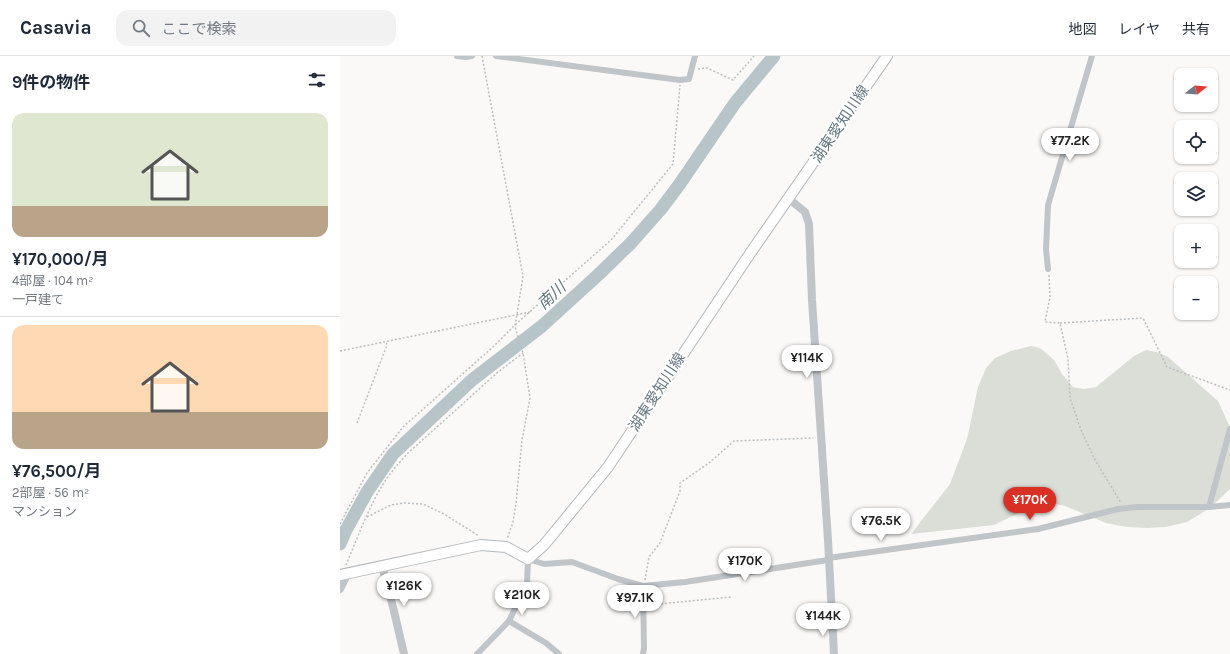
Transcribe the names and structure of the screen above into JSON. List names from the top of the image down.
{
  "streets": {
    "main road": ["湖東愛知川線"]
  },
  "water": ["南川"],
  "north": "right",
  "page": {
    "header": "Casavia",
    "search": "ここで検索",
    "nav": ["地図", "レイヤ", "共有"],
    "heading": "9件の物件",
    "map_buttons": ["+", "−"],
    "list": [
      {
        "name": "¥170,000/月",
        "note": "4部屋 · 104 m² · 一戸建て"
      },
      {
        "name": "¥76,500/月",
        "note": "2部屋 · 56 m² · マンション"
      }
    ],
    "price": [
      "¥77.2K",
      "¥114K",
      "¥170K",
      "¥76.5K",
      "¥170K",
      "¥126K",
      "¥210K",
      "¥97.1K",
      "¥144K"
    ]
  }
}
